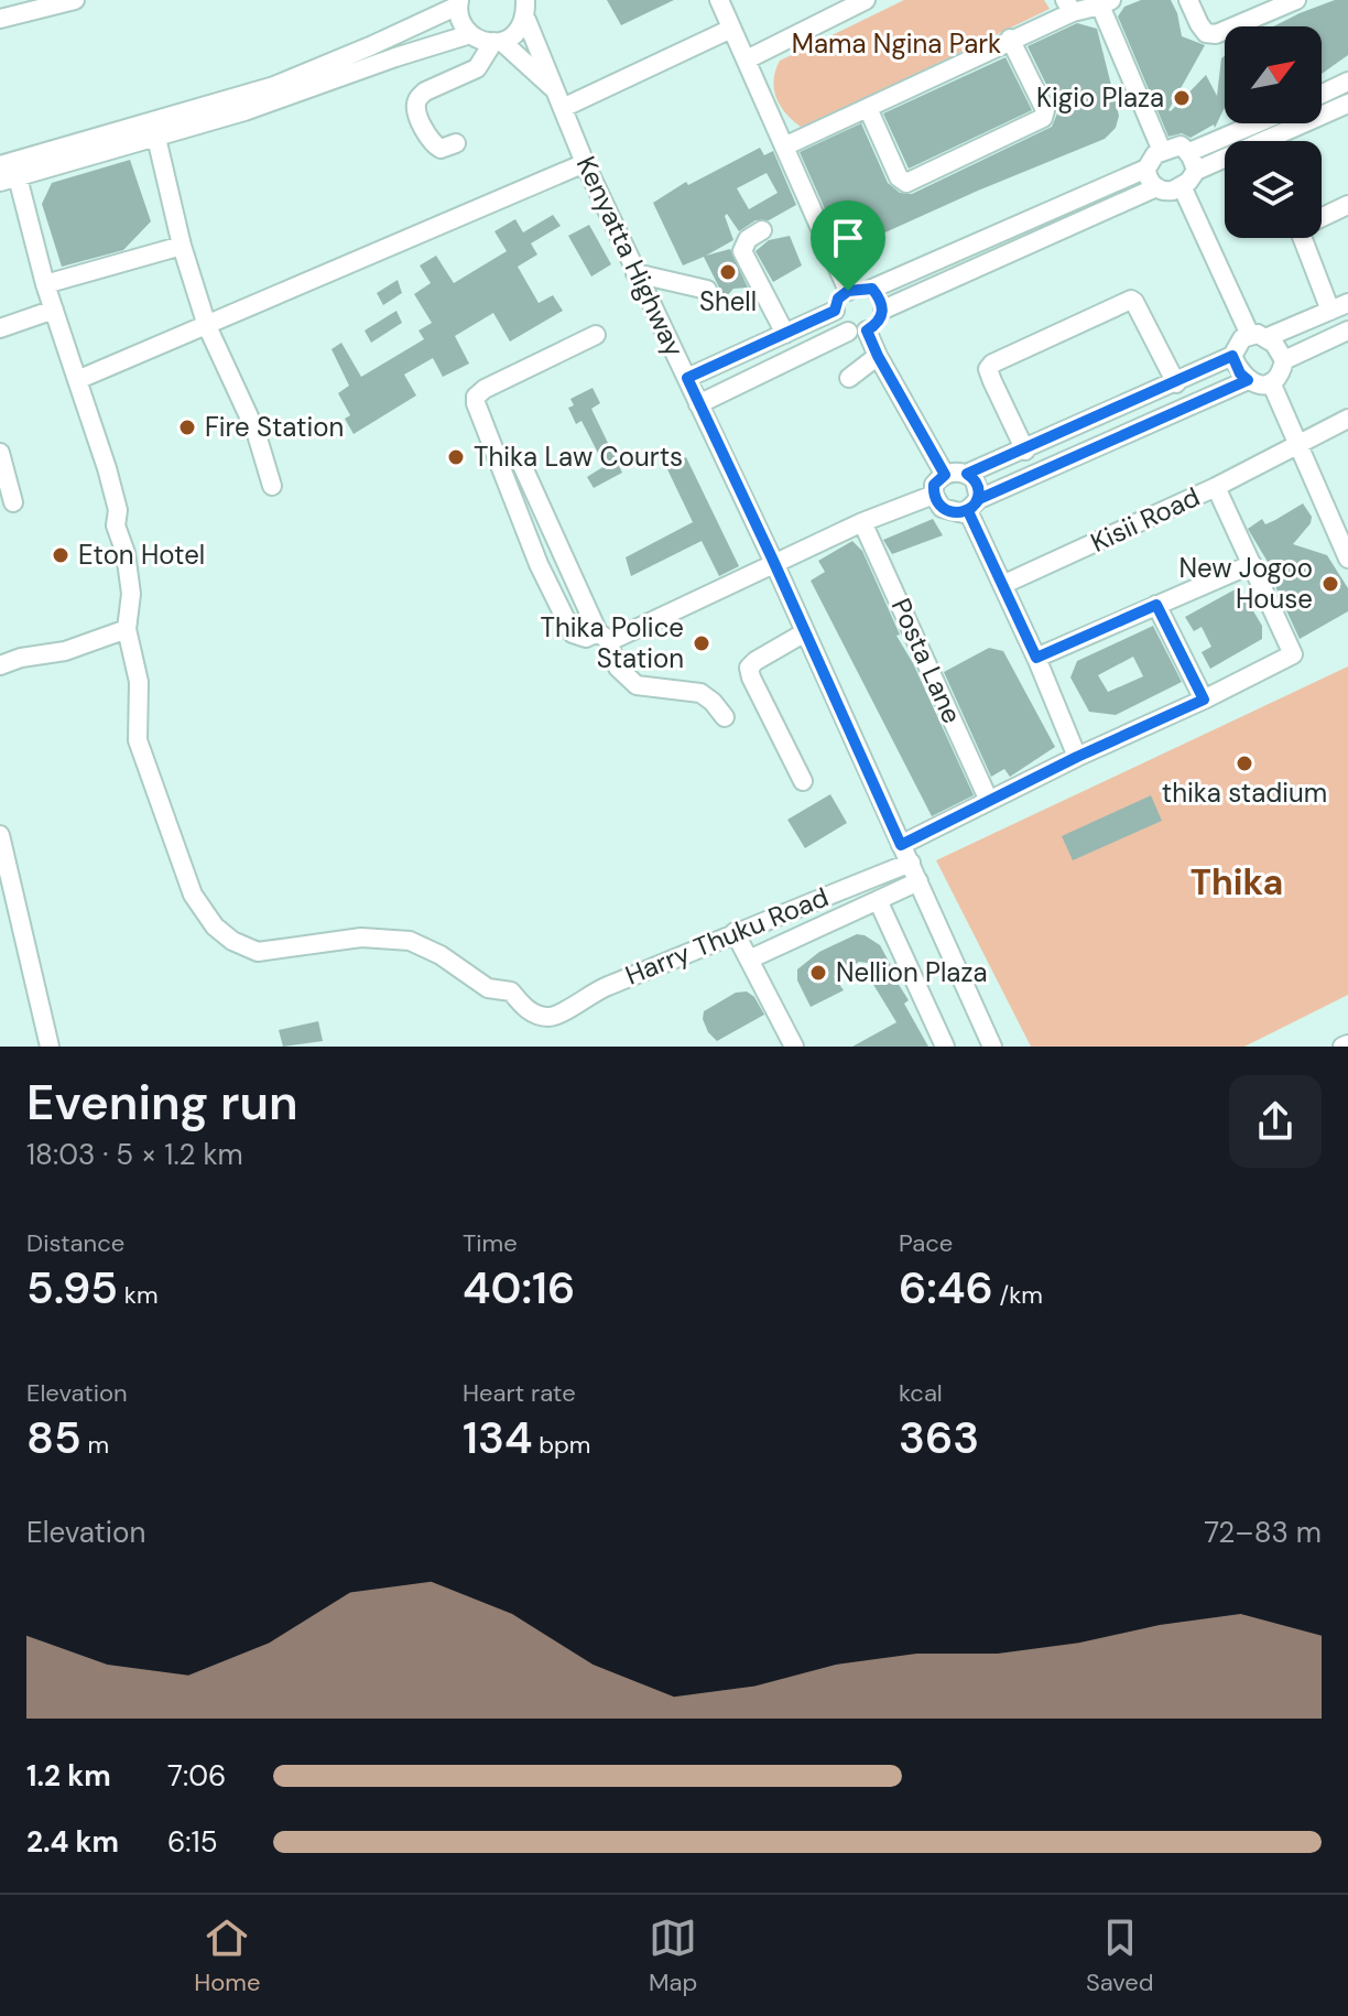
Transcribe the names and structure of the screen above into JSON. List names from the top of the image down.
{
  "streets": {
    "street": [
      "Kenyatta Highway",
      "Kisii Road",
      "Posta Lane",
      "Harry Thuku Road"
    ]
  },
  "crossings": [
    ["Kenyatta Highway", "Harry Thuku Road"]
  ],
  "districts": ["Thika"],
  "parks": ["Mama Ngina Park"],
  "places": [
    "Kigio Plaza",
    "Shell",
    "Fire Station",
    "Thika Law Courts",
    "Eton Hotel",
    "New Jogoo House",
    "Thika Police Station",
    "thika stadium",
    "Nellion Plaza"
  ],
  "north": "top right",
  "page": {
    "heading": ["Evening run", "18:03 · 5 × 1.2 km"],
    "stats": [
      ["Distance", "5.95 km"],
      ["Time", "40:16"],
      ["Pace", "6:46 /km"],
      ["Elevation", "85 m"],
      ["Heart rate", "134 bpm"],
      ["kcal", "363"]
    ],
    "chart": ["Elevation", "72–83 m"],
    "list": [
      {
        "name": "1.2 km",
        "note": "7:06"
      },
      {
        "name": "2.4 km",
        "note": "6:15"
      }
    ],
    "tabs": ["Home", "Map", "Saved"]
  }
}
